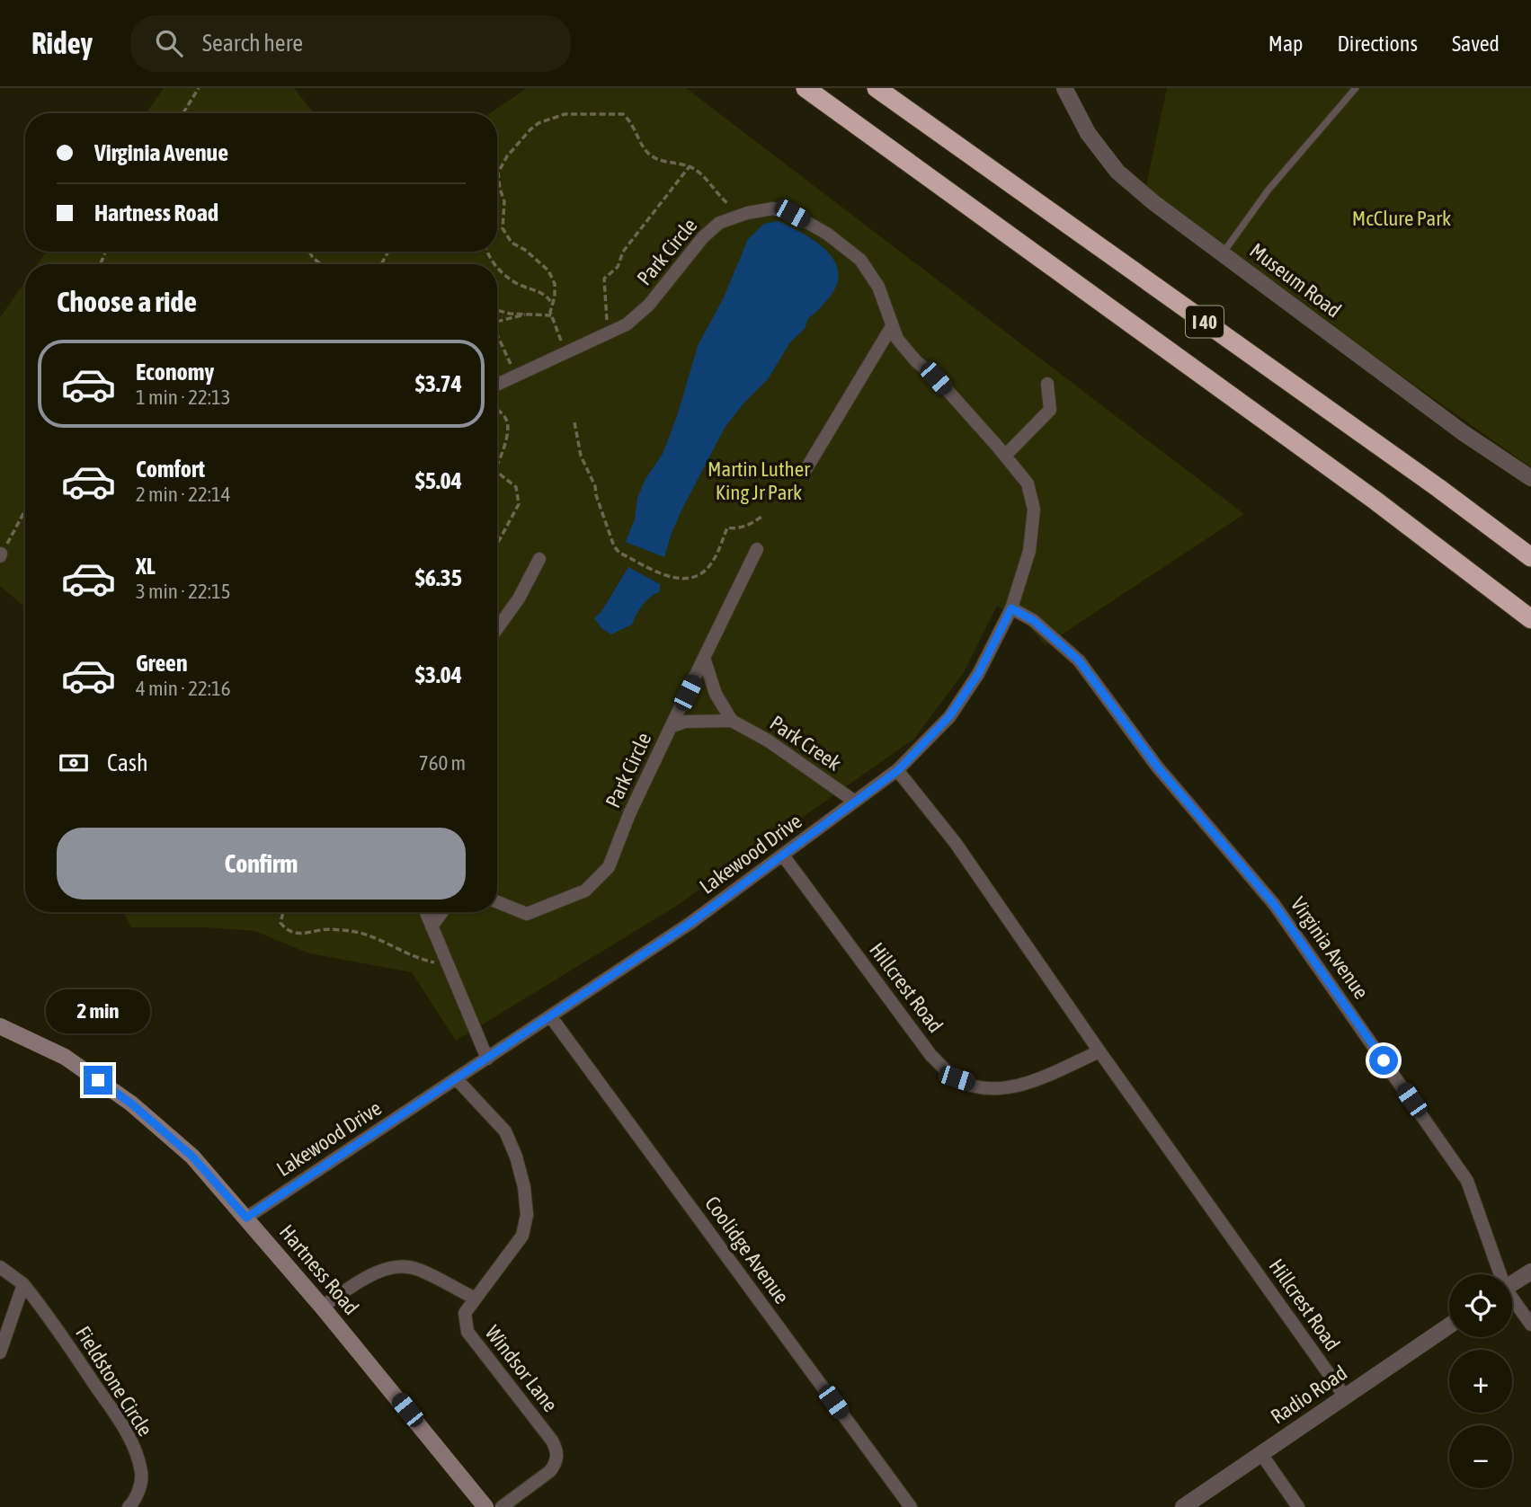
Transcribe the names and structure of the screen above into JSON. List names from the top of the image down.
{
  "streets": {
    "highway": ["I 40"],
    "main road": ["Hartness Road"],
    "street": [
      "Park Circle",
      "Museum Road",
      "Park Creek",
      "Lakewood Drive",
      "Virginia Avenue",
      "Hillcrest Road",
      "Coolidge Avenue",
      "Windsor Lane",
      "Fieldstone Circle",
      "Radio Road"
    ]
  },
  "crossings": [
    ["Park Circle", "Park Creek"],
    ["Park Circle", "Lakewood Drive"],
    ["Park Creek", "Lakewood Drive"],
    ["Lakewood Drive", "Virginia Avenue"],
    ["Lakewood Drive", "Hillcrest Road"],
    ["Lakewood Drive", "Coolidge Avenue"],
    ["Lakewood Drive", "Hartness Road"],
    ["Lakewood Drive", "Windsor Lane"],
    ["Hillcrest Road", "Radio Road"]
  ],
  "parks": ["McClure Park", "Martin Luther King Jr Park"],
  "page": {
    "header": "Ridey",
    "search": "Search here",
    "nav": ["Map", "Directions", "Saved"],
    "banner": ["Virginia Avenue", "Hartness Road"],
    "heading": "Choose a ride",
    "list": [
      {
        "name": "Economy",
        "note": "1 min · 22:13",
        "value": "$3.74"
      },
      {
        "name": "Comfort",
        "note": "2 min · 22:14",
        "value": "$5.04"
      },
      {
        "name": "XL",
        "note": "3 min · 22:15",
        "value": "$6.35"
      },
      {
        "name": "Green",
        "note": "4 min · 22:16",
        "value": "$3.04"
      }
    ],
    "pay": ["Cash", "760 m"],
    "buttons": "Confirm",
    "bubble": "2 min",
    "map_buttons": ["+", "−"]
  }
}
